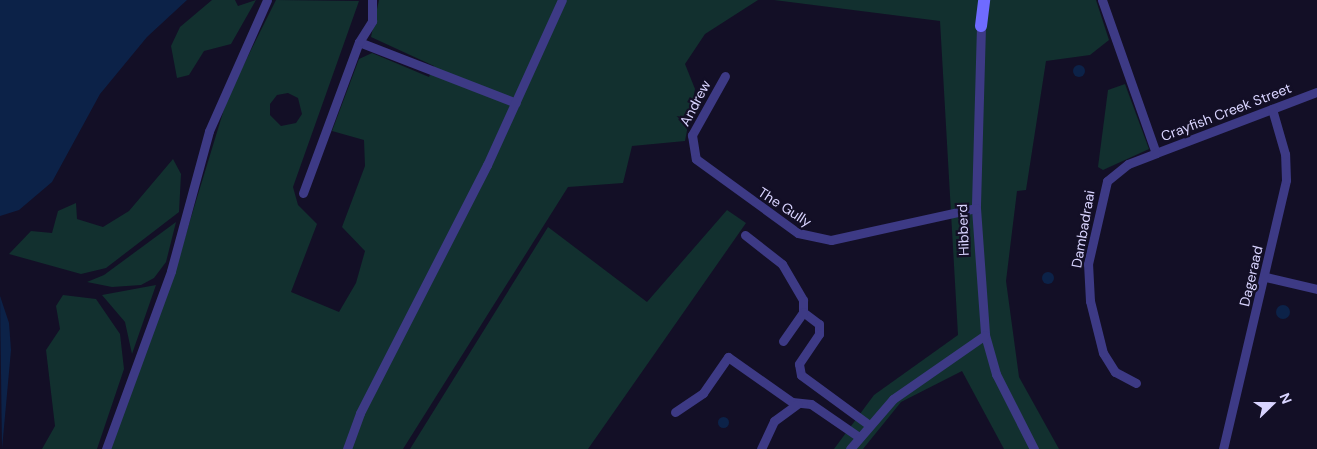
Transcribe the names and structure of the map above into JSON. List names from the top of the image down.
{
  "streets": {
    "street": [
      "Andrew",
      "Crayfish Creek Street",
      "The Gully",
      "Dambadraai",
      "Hibberd",
      "Dageraad"
    ]
  },
  "crossings": [
    ["Andrew", "The Gully"],
    ["Crayfish Creek Street", "Dambadraai"],
    ["Crayfish Creek Street", "Dageraad"],
    ["The Gully", "Hibberd"]
  ],
  "north": "right"
}
